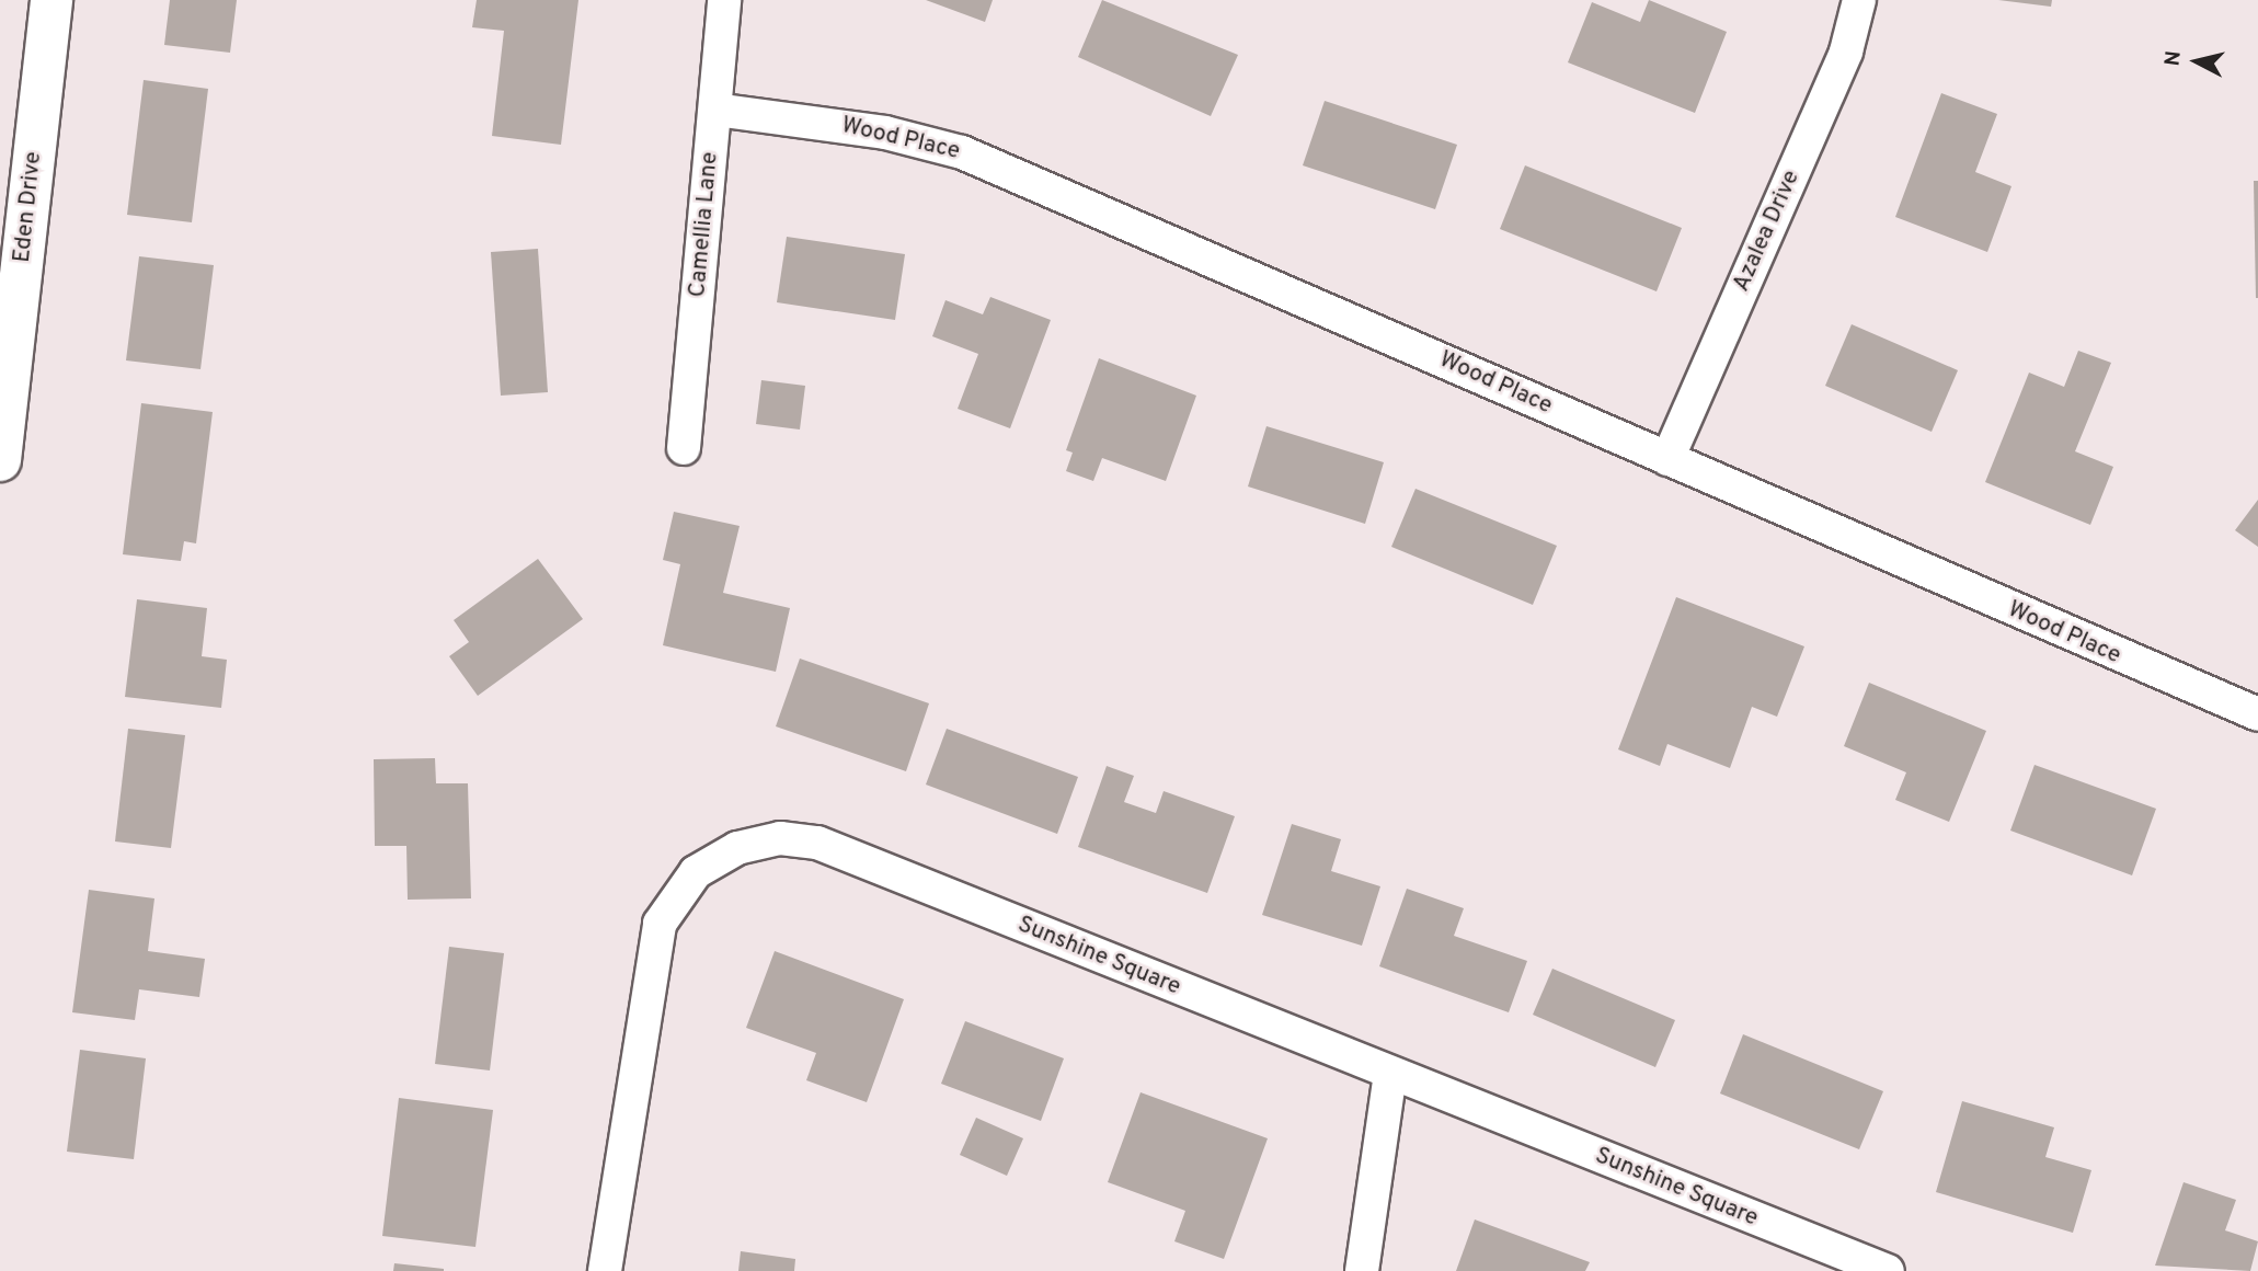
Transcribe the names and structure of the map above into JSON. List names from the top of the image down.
{
  "streets": {
    "street": [
      "Wood Place",
      "Eden Drive",
      "Camellia Lane",
      "Azalea Drive",
      "Sunshine Square"
    ]
  },
  "crossings": [
    ["Wood Place", "Camellia Lane"],
    ["Wood Place", "Azalea Drive"]
  ],
  "north": "left"
}
